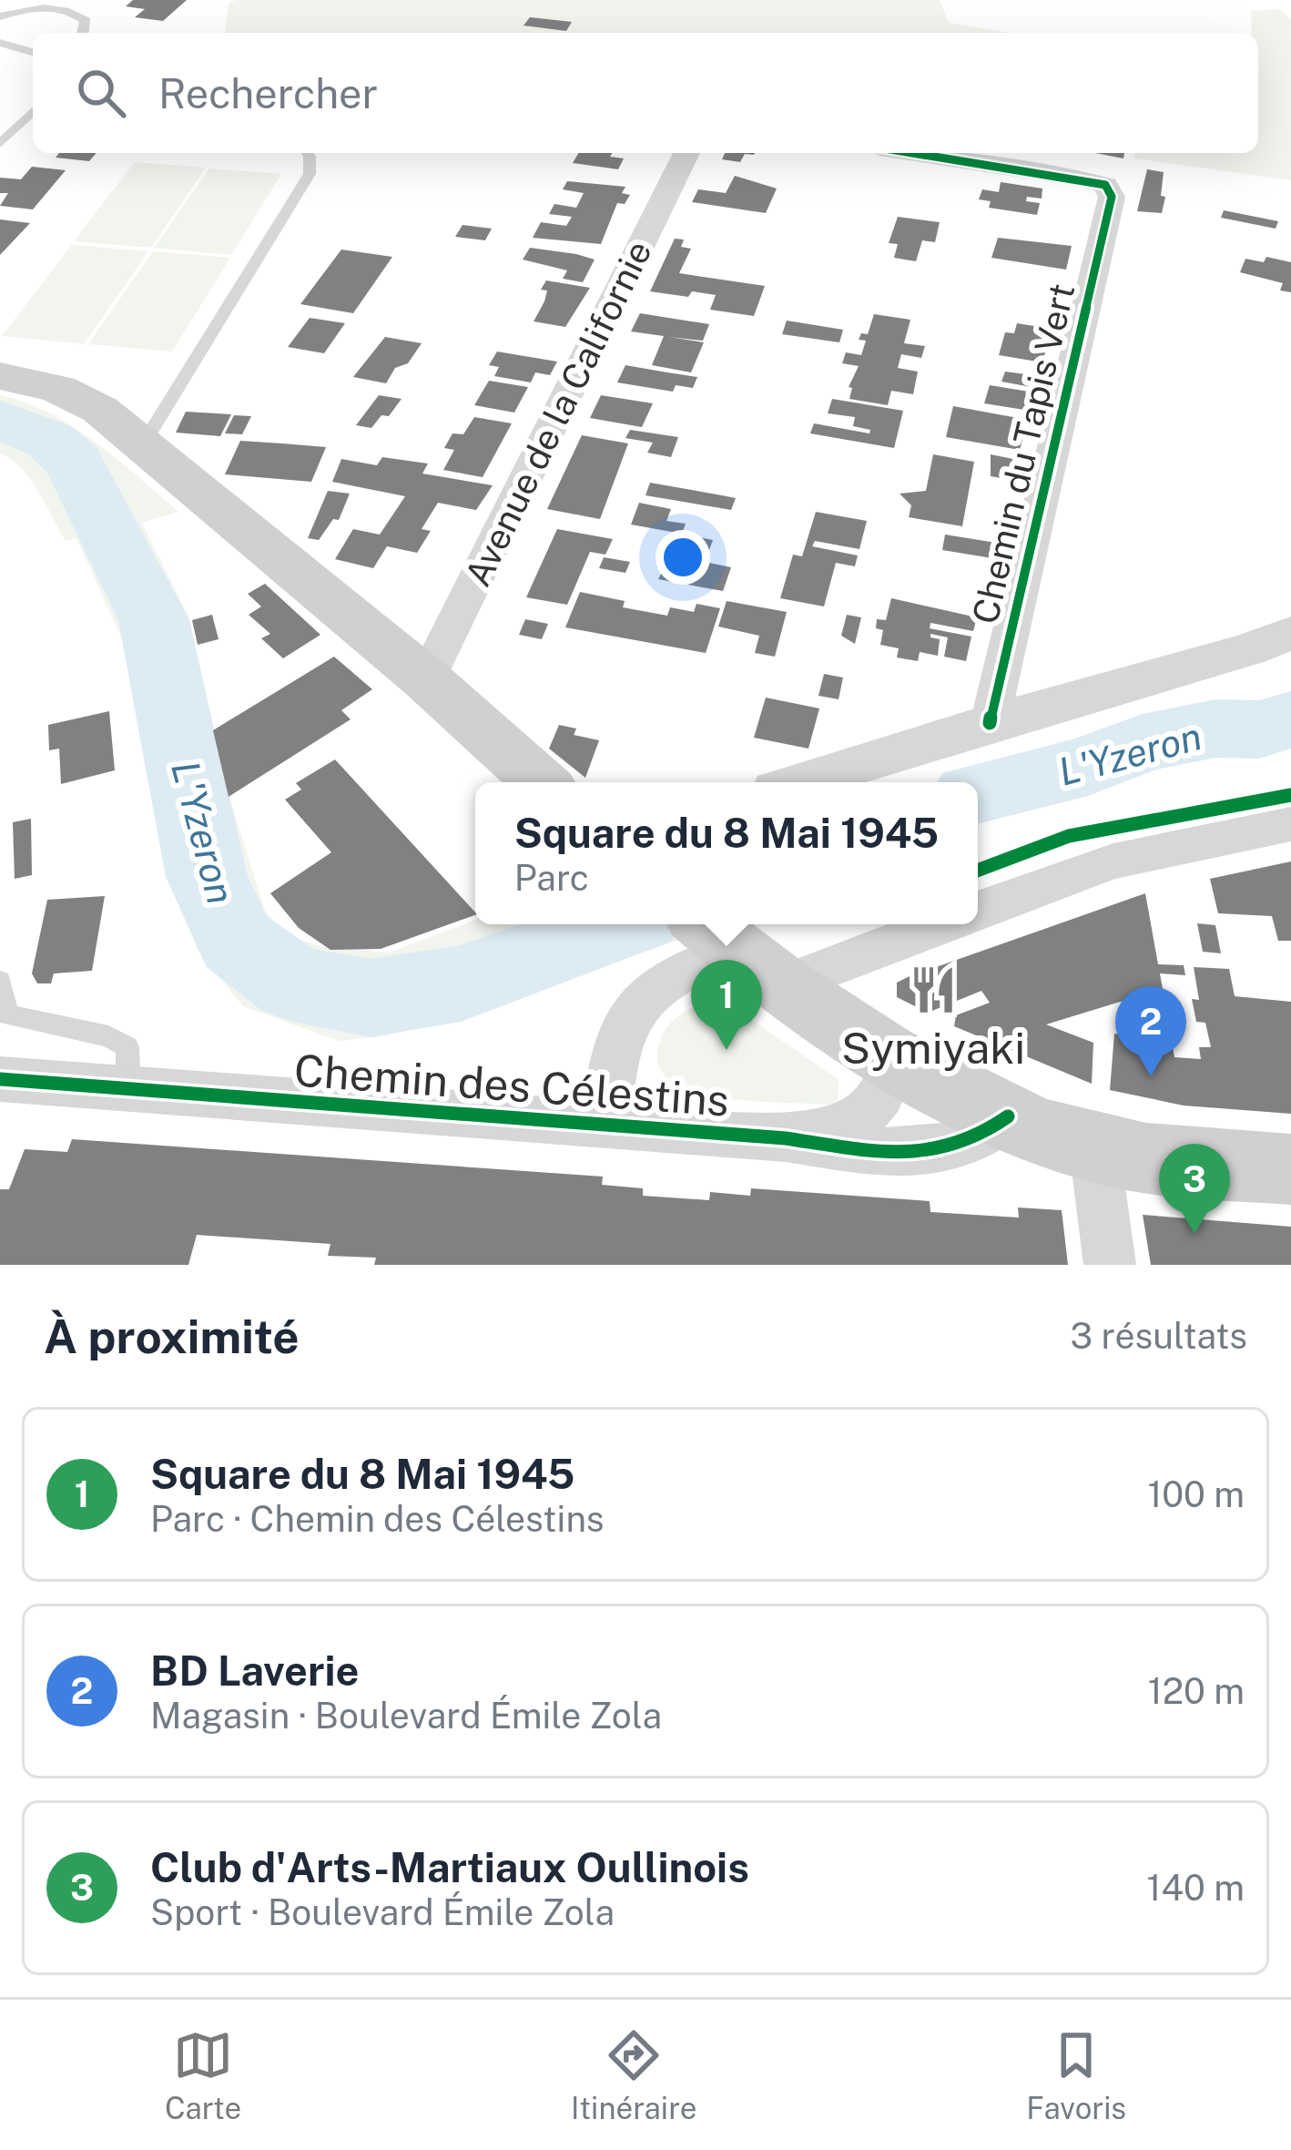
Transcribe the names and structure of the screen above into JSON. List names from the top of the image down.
{
  "streets": {
    "street": ["Avenue de la Californie", "Chemin du Tapis Vert", "Chemin des Célestins"]
  },
  "water": ["L'Yzeron"],
  "places": {
    "restaurant": ["Symiyaki"]
  },
  "page": {
    "search": "Rechercher",
    "popup": ["Square du 8 Mai 1945", "Parc"],
    "pins": ["1", "2", "3"],
    "heading": ["À proximité", "3 résultats"],
    "list": [
      {
        "mark": "1",
        "name": "Square du 8 Mai 1945",
        "note": "Parc · Chemin des Célestins",
        "value": "100 m"
      },
      {
        "mark": "2",
        "name": "BD Laverie",
        "note": "Magasin · Boulevard Émile Zola",
        "value": "120 m"
      },
      {
        "mark": "3",
        "name": "Club d'Arts-Martiaux Oullinois",
        "note": "Sport · Boulevard Émile Zola",
        "value": "140 m"
      }
    ],
    "nav": ["Carte", "Itinéraire", "Favoris"]
  }
}
